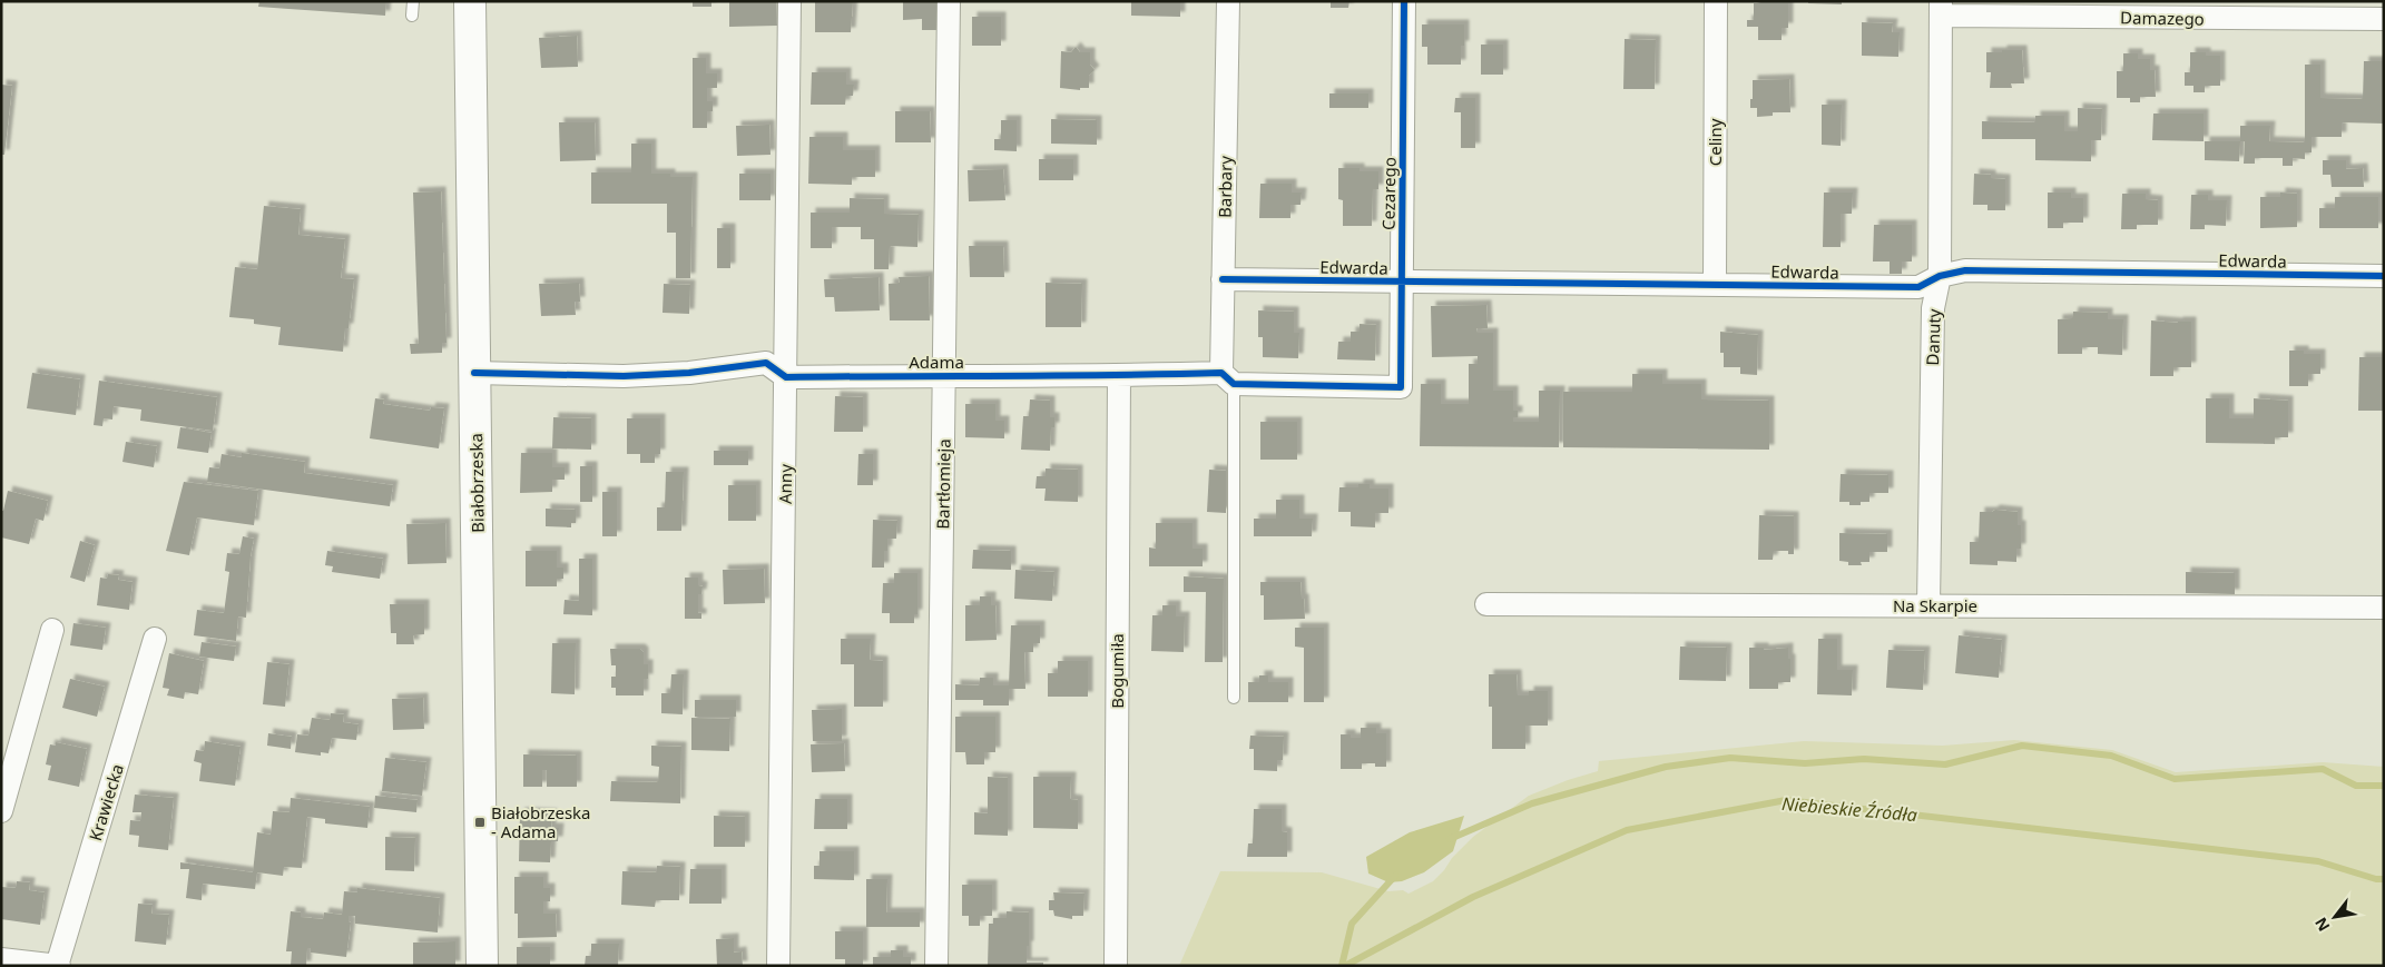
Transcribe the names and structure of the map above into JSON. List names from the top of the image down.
{
  "streets": {
    "main road": ["Białobrzeska"],
    "street": [
      "Damazego",
      "Celiny",
      "Barbary",
      "Cezarego",
      "Edwarda",
      "Danuty",
      "Adama",
      "Anny",
      "Bartłomieja",
      "Na Skarpie",
      "Bogumiła",
      "Krawiecka"
    ]
  },
  "crossings": [
    ["Damazego", "Danuty"],
    ["Celiny", "Edwarda"],
    ["Barbary", "Edwarda"],
    ["Barbary", "Adama"],
    ["Cezarego", "Edwarda"],
    ["Cezarego", "Adama"],
    ["Edwarda", "Danuty"],
    ["Danuty", "Na Skarpie"],
    ["Adama", "Anny"],
    ["Adama", "Bartłomieja"],
    ["Adama", "Bogumiła"]
  ],
  "water": ["Niebieskie Źródła"],
  "places": {
    "transit": ["Białobrzeska - Adama"]
  },
  "north": "bottom left"
}
